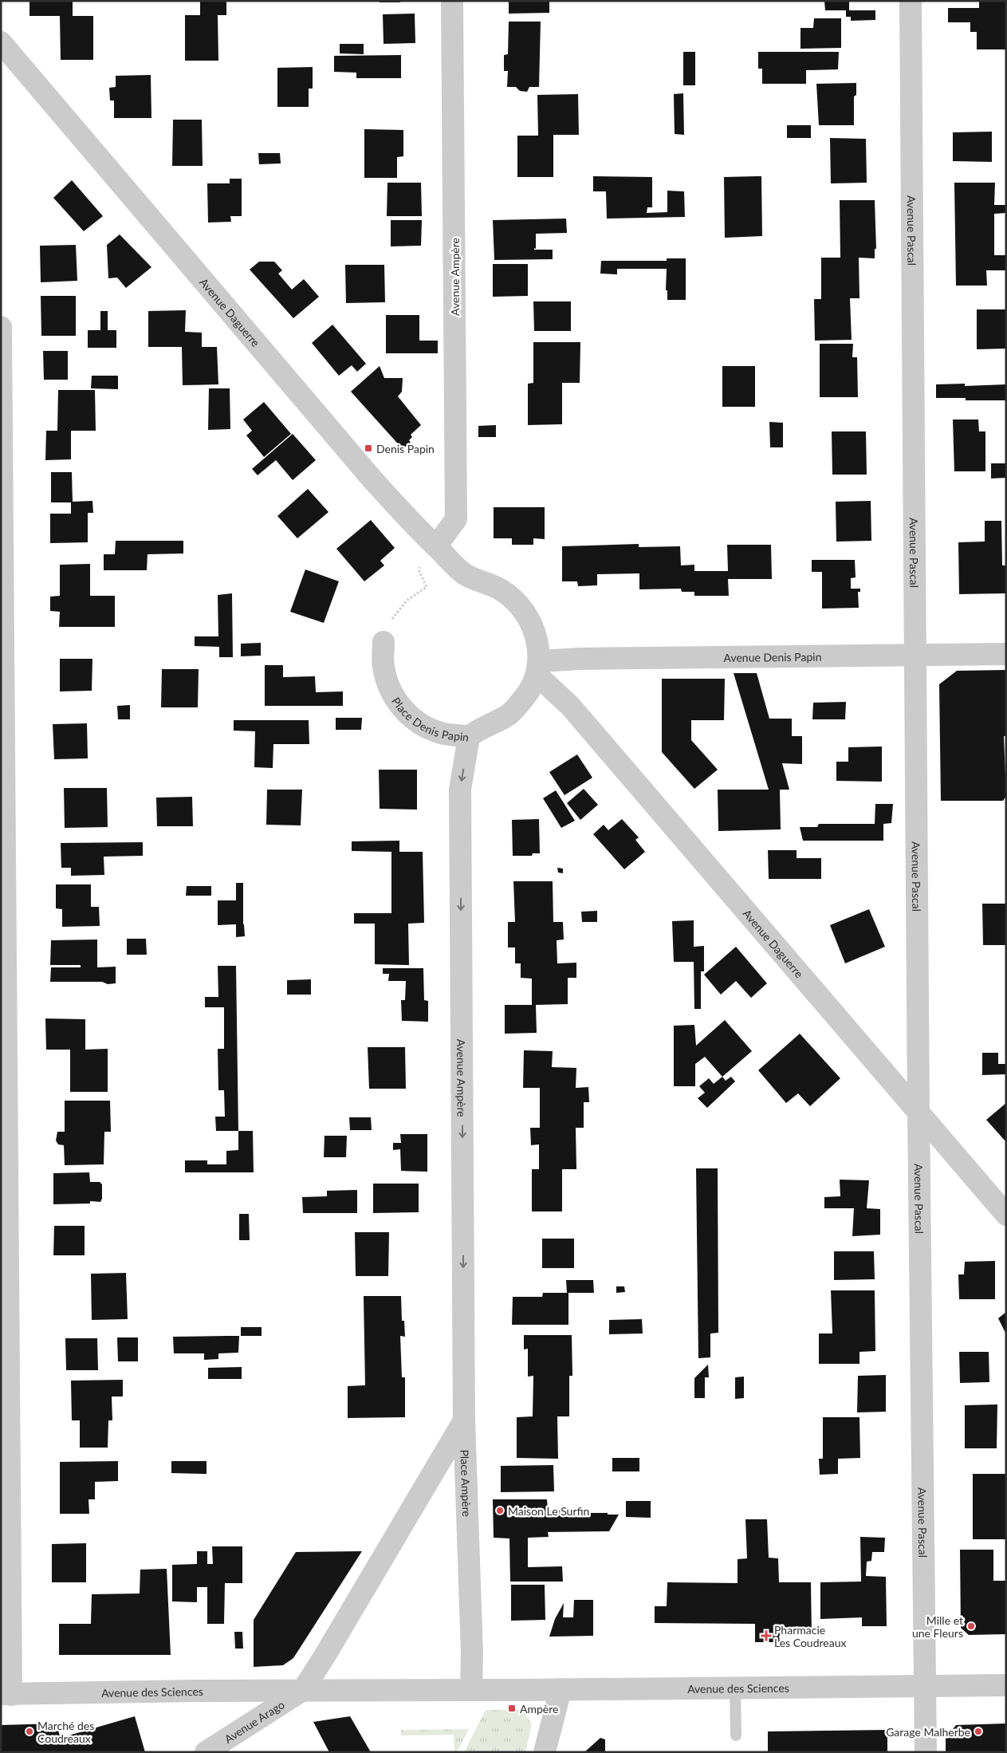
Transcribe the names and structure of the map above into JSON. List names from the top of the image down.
{
  "streets": {
    "street": [
      "Avenue Pascal",
      "Avenue Ampère",
      "Avenue Daguerre",
      "Avenue Denis Papin",
      "Place Denis Papin",
      "Place Ampère",
      "Avenue des Sciences",
      "Avenue Arago"
    ]
  },
  "crossings": [
    ["Avenue Pascal", "Avenue Daguerre"],
    ["Avenue Pascal", "Avenue Denis Papin"],
    ["Avenue Pascal", "Avenue des Sciences"],
    ["Avenue Ampère", "Avenue Daguerre"],
    ["Avenue Ampère", "Place Denis Papin"],
    ["Avenue Ampère", "Place Ampère"],
    ["Avenue Daguerre", "Avenue Denis Papin"],
    ["Avenue Daguerre", "Place Denis Papin"],
    ["Avenue Denis Papin", "Place Denis Papin"],
    ["Place Ampère", "Avenue des Sciences"],
    ["Place Ampère", "Avenue Arago"],
    ["Avenue des Sciences", "Avenue Arago"]
  ],
  "one_way": ["Avenue Ampère"],
  "places": {
    "transit": ["Denis Papin", "Ampère"],
    "other": [
      "Maison Le Surfin",
      "Mille et une Fleurs",
      "Marché des Coudreaux",
      "Garage Malherbe"
    ],
    "health": ["Pharmacie Les Coudreaux"]
  }
}
